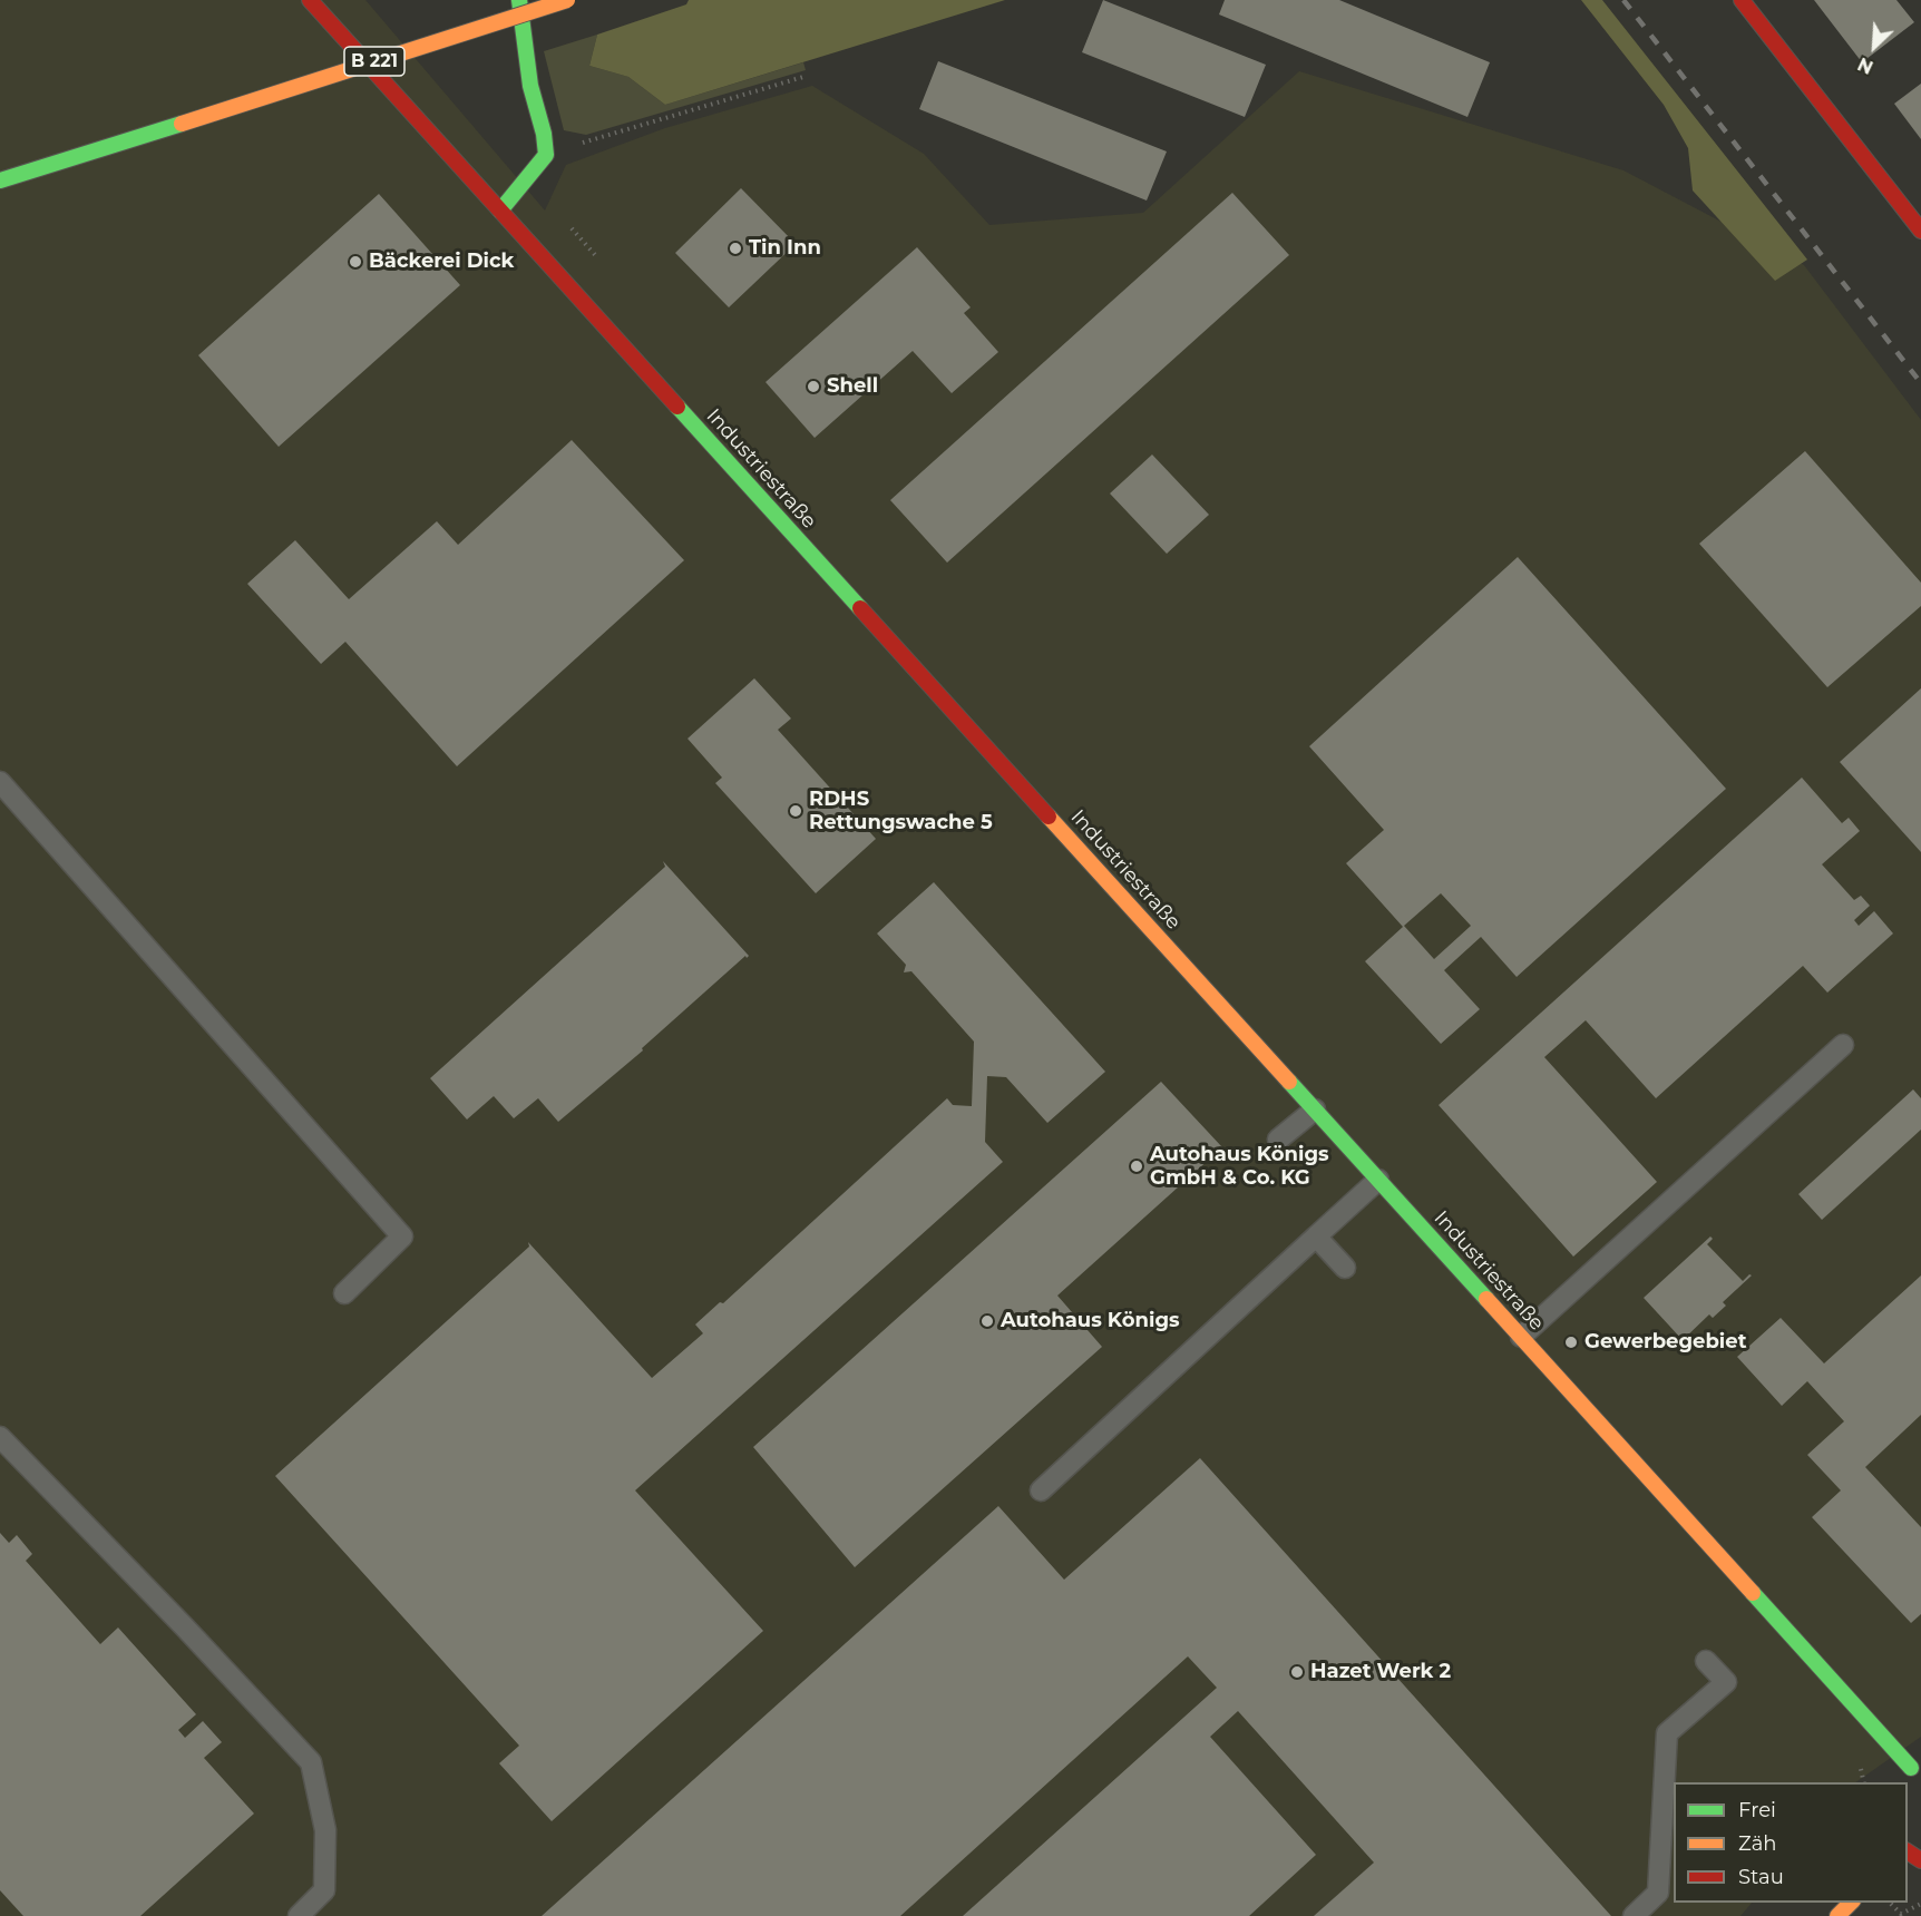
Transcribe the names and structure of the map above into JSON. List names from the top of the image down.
{
  "streets": {
    "street": ["B 221", "Industriestraße"]
  },
  "places": [
    "Tin Inn",
    "Bäckerei Dick",
    "Shell",
    "RDHS Rettungswache 5",
    "Autohaus Königs GmbH & Co. KG",
    "Autohaus Königs",
    "Gewerbegebiet",
    "Hazet Werk 2"
  ],
  "legend": ["Frei", "Zäh", "Stau"],
  "north": "bottom left"
}
